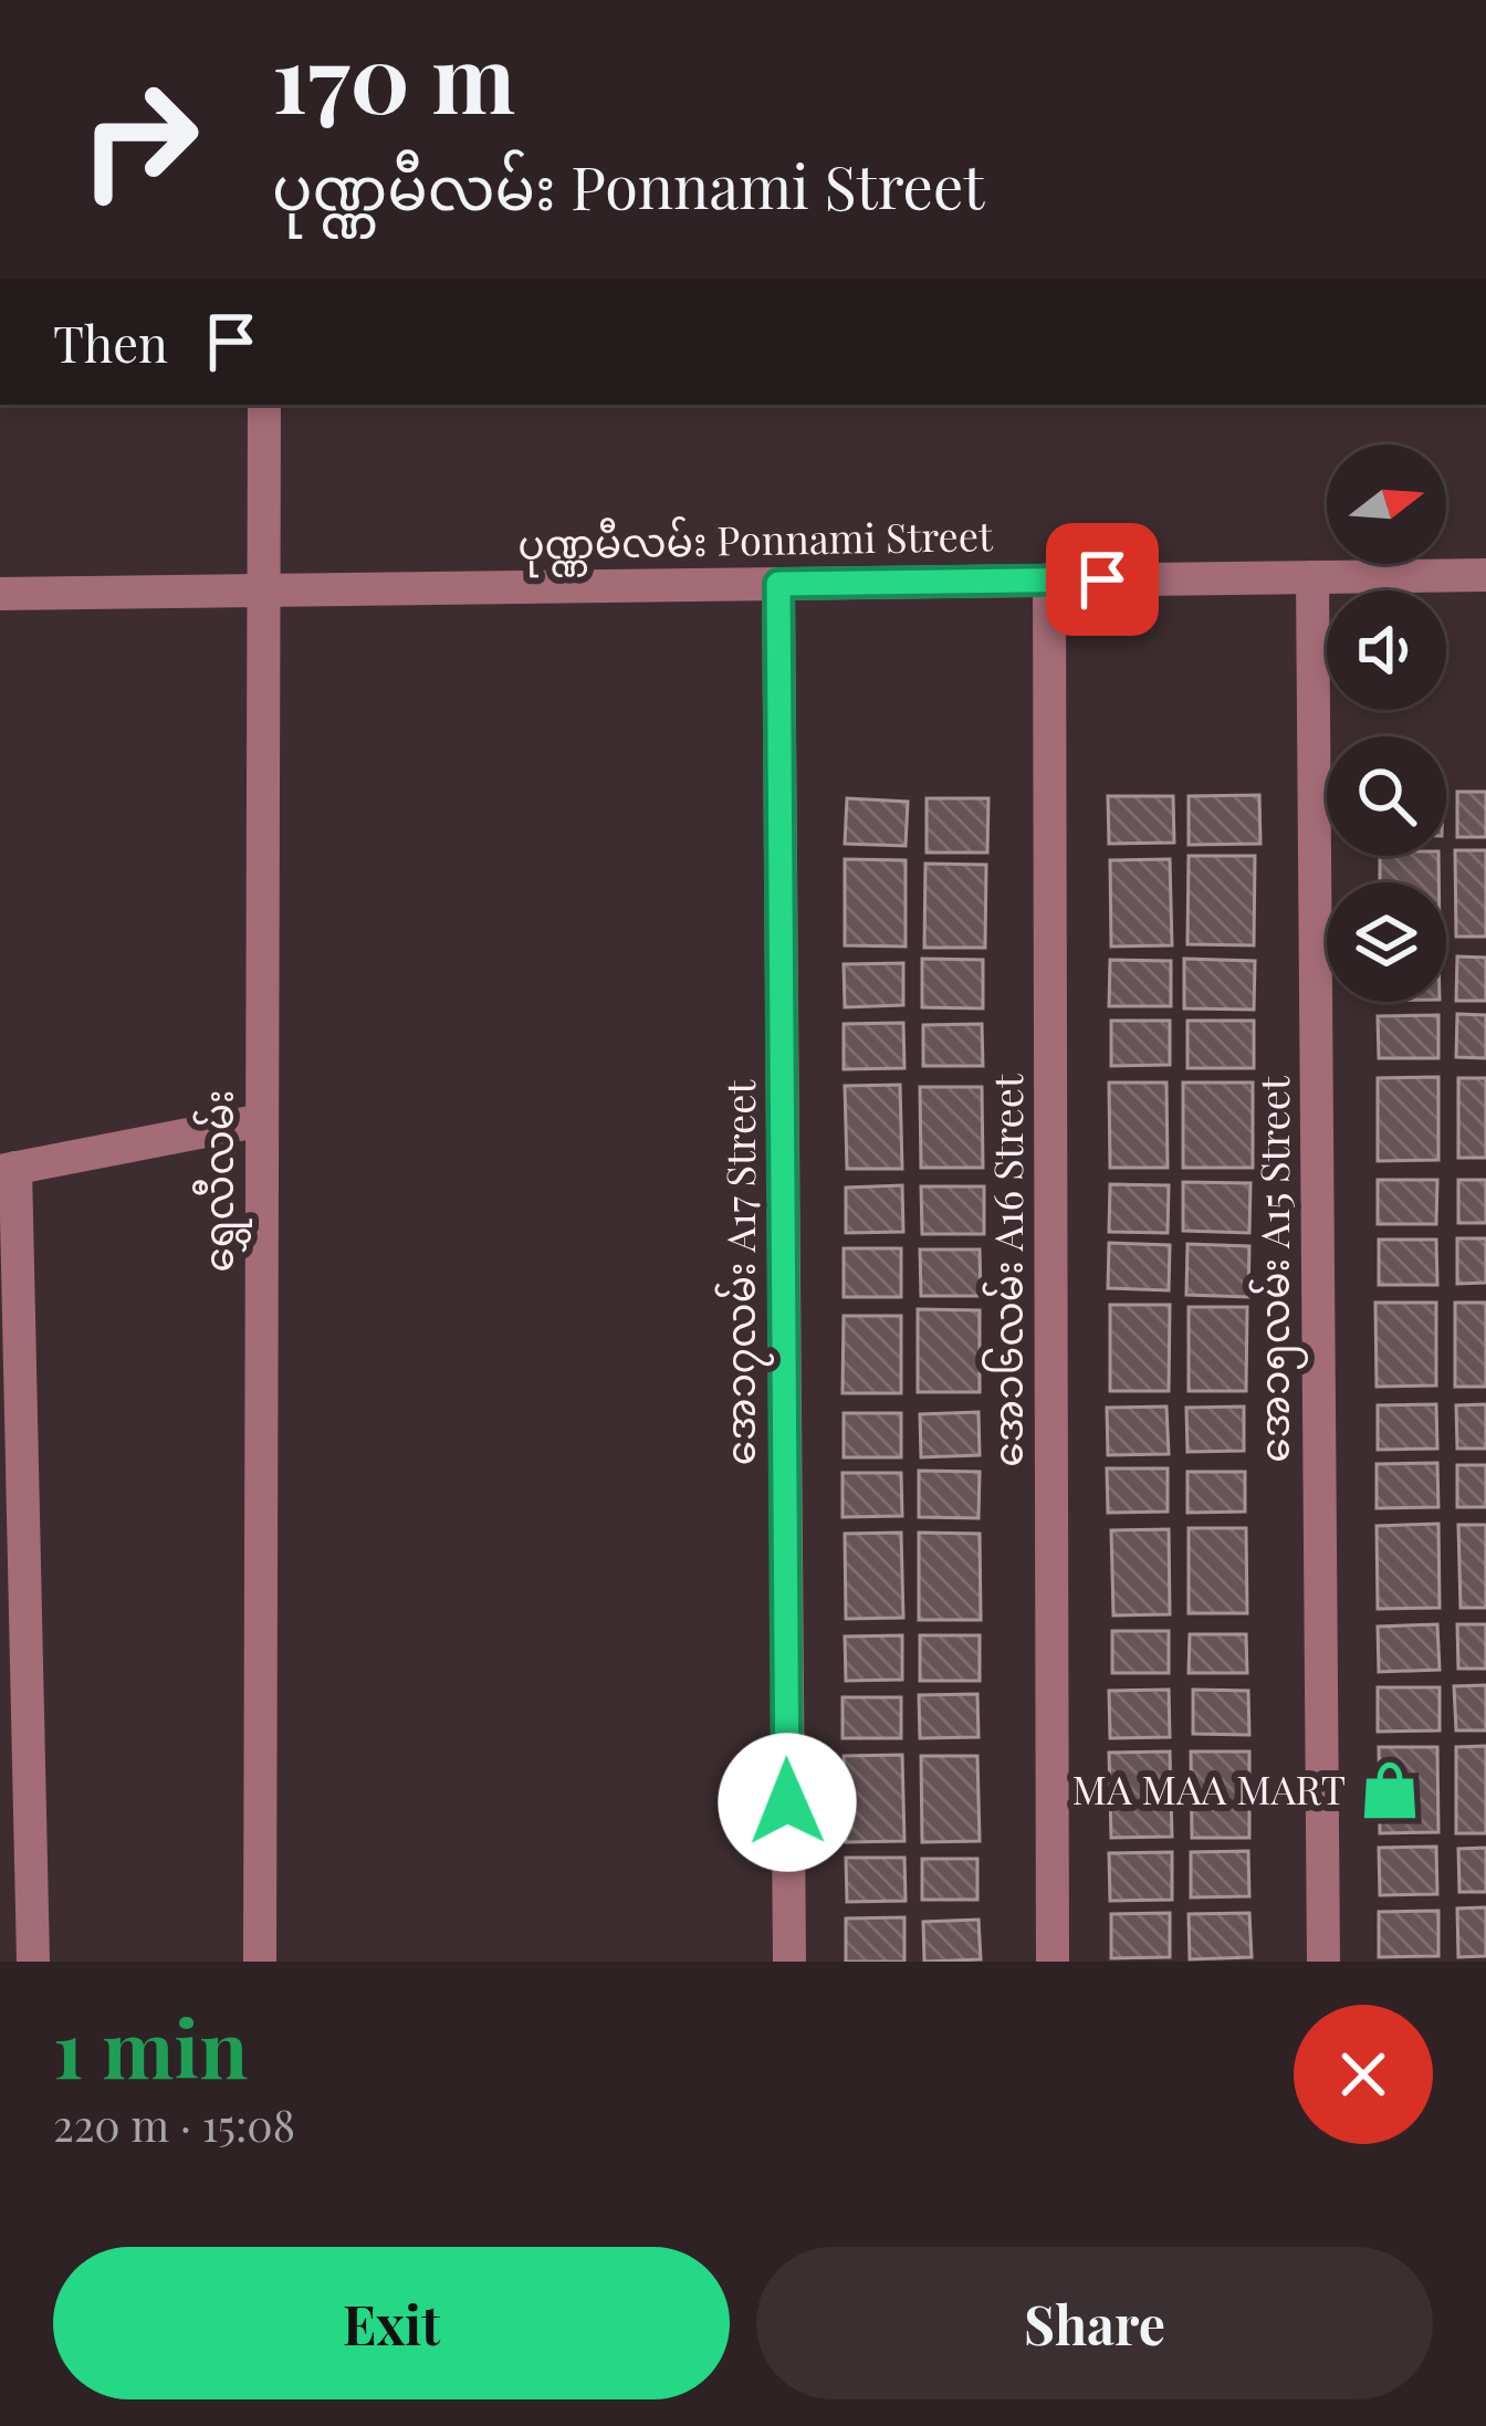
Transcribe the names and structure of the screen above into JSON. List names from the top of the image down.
{
  "streets": {
    "street": [
      "ပုဏ္ဏမီလမ်း Ponnami Street",
      "ရွှေလီလမ်း",
      "အေ၁၅လမ်း A15 Street",
      "အေ၁၆လမ်း A16 Street",
      "အေ၁၇လမ်း A17 Street"
    ]
  },
  "crossings": [
    ["ပုဏ္ဏမီလမ်း Ponnami Street", "ရွှေလီလမ်း"],
    ["ပုဏ္ဏမီလမ်း Ponnami Street", "အေ၁၅လမ်း A15 Street"],
    ["ပုဏ္ဏမီလမ်း Ponnami Street", "အေ၁၆လမ်း A16 Street"],
    ["ပုဏ္ဏမီလမ်း Ponnami Street", "အေ၁၇လမ်း A17 Street"]
  ],
  "places": {
    "shop": ["MA MAA MART"]
  },
  "north": "right",
  "page": {
    "turn": ["170 m", "ပုဏ္ဏမီလမ်း Ponnami Street"],
    "then": "Then",
    "heading": ["1 min", "220 m · 15:08"],
    "buttons": ["Exit", "Share"]
  }
}
